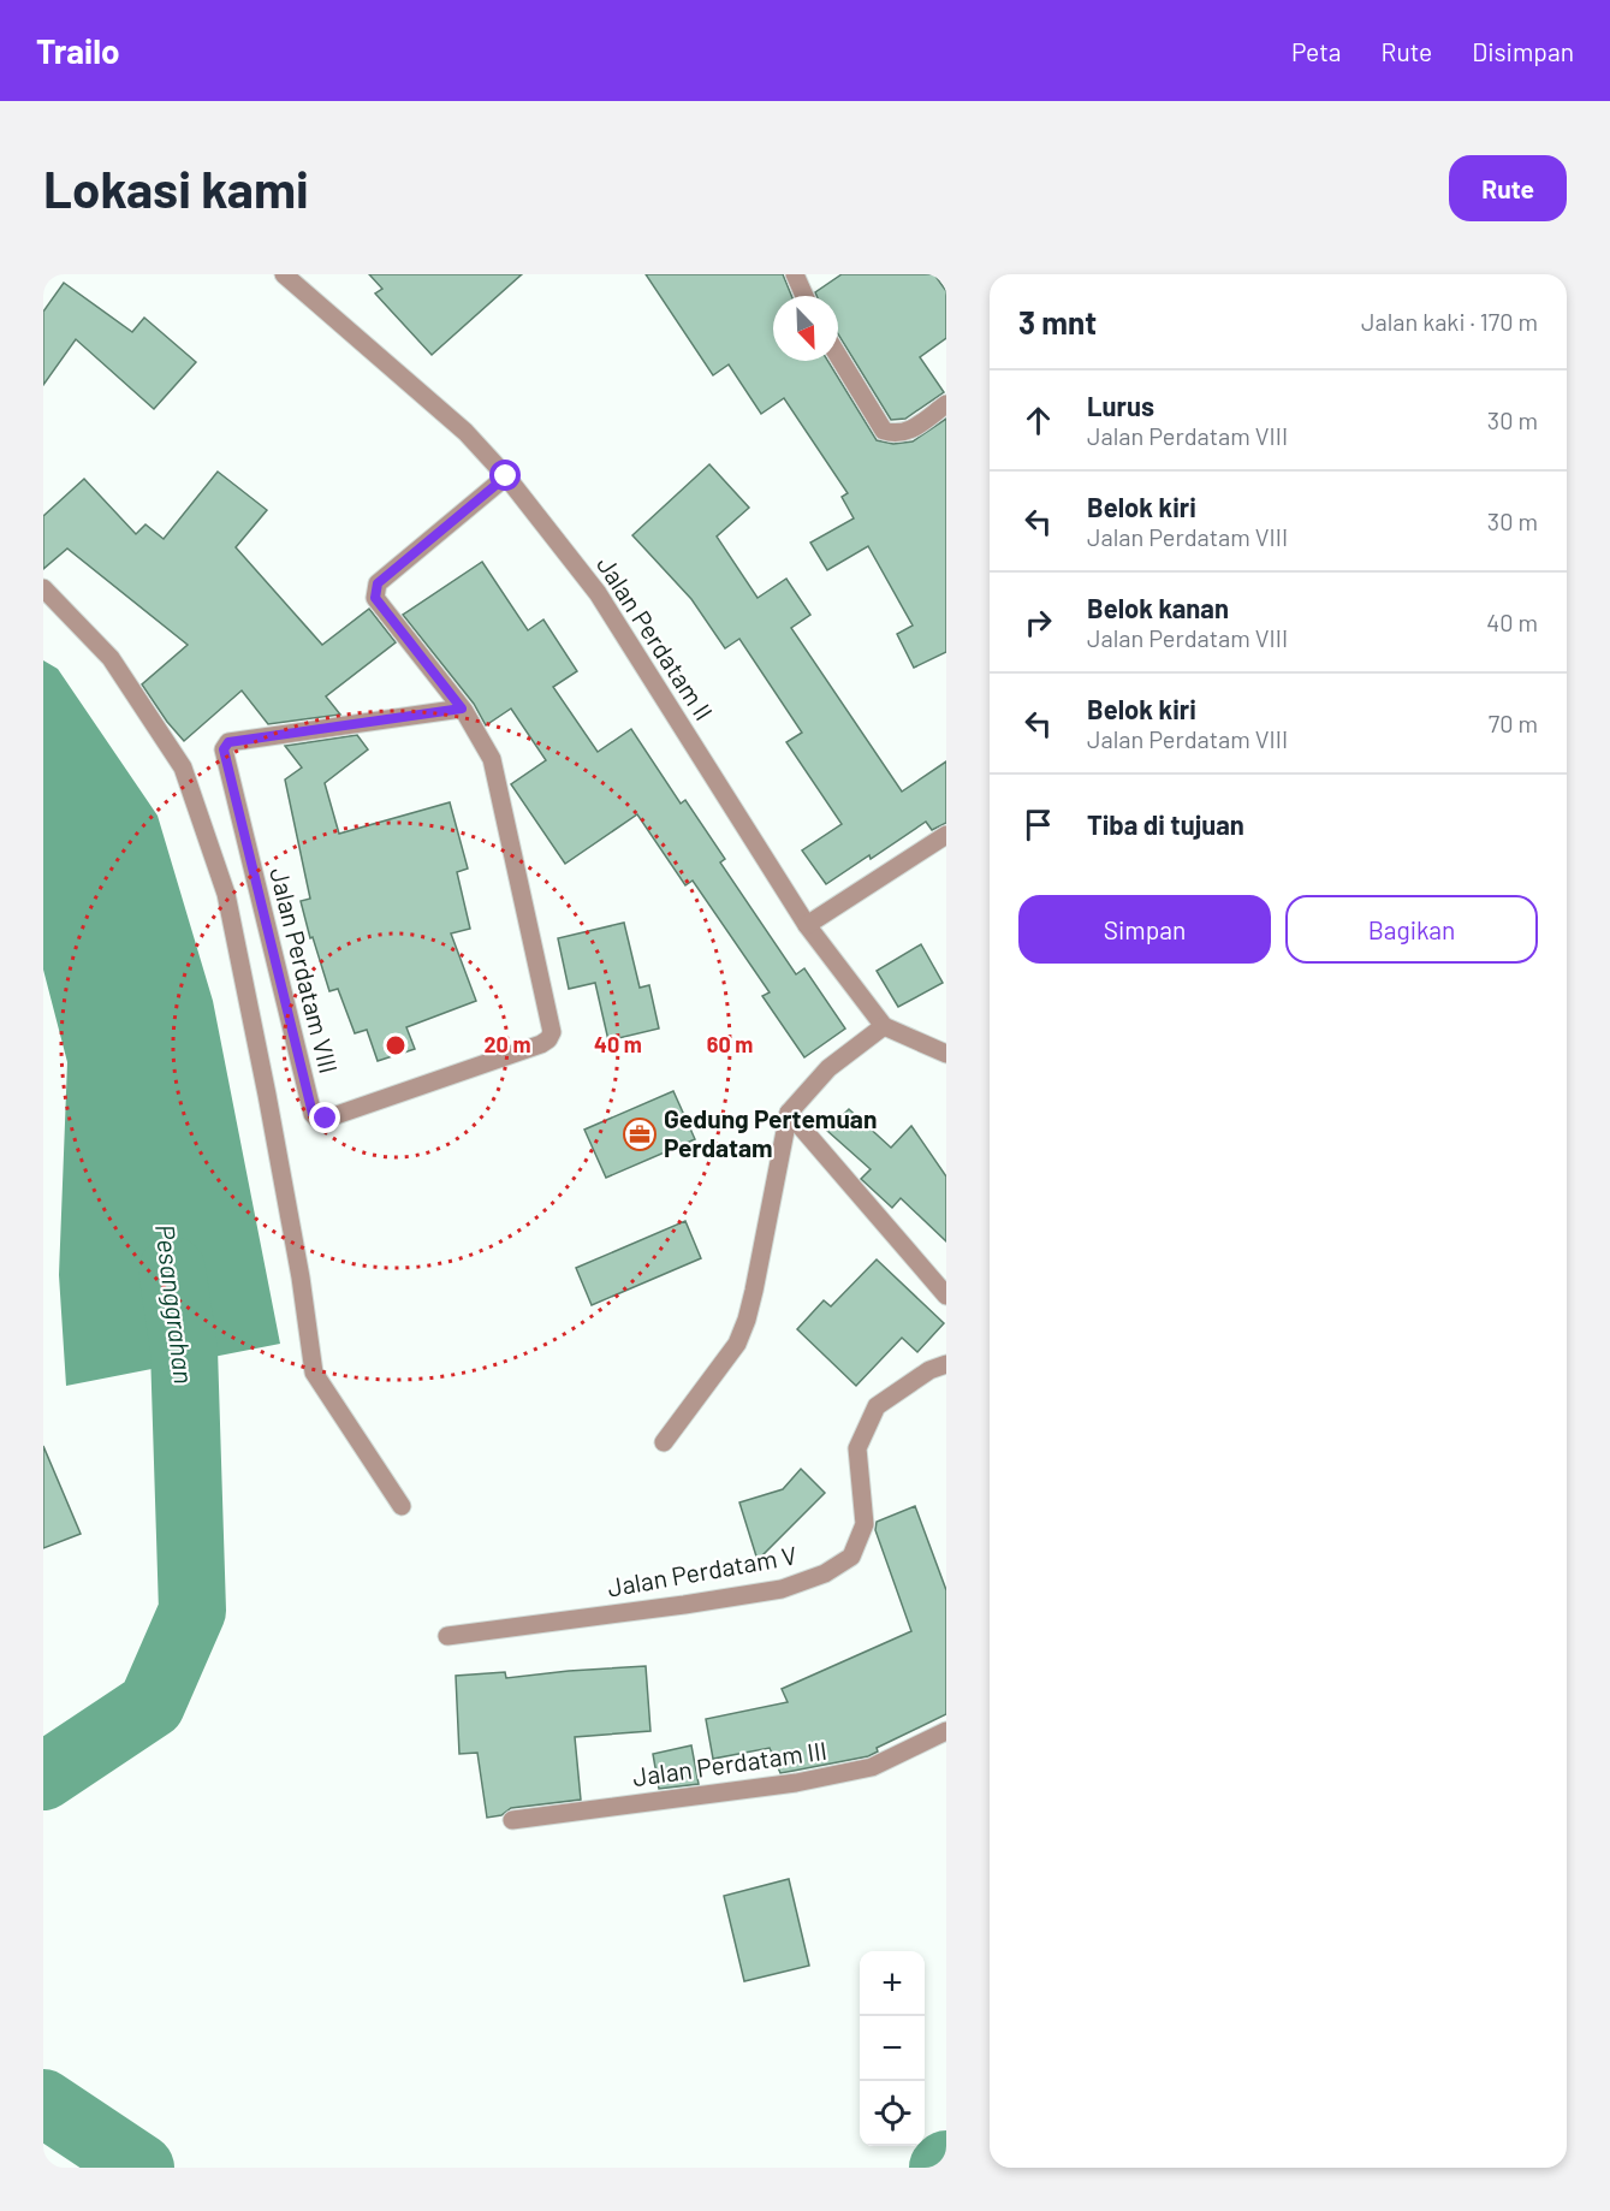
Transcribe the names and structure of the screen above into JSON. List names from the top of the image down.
{
  "streets": {
    "street": [
      "Jalan Perdatam II",
      "Jalan Perdatam VIII",
      "Jalan Perdatam V",
      "Jalan Perdatam III"
    ]
  },
  "crossings": [
    ["Jalan Perdatam II", "Jalan Perdatam VIII"]
  ],
  "water": ["Pesanggrahan"],
  "places": {
    "office": ["Gedung Pertemuan Perdatam"]
  },
  "north": "bottom right",
  "page": {
    "header": "Trailo",
    "nav": ["Peta", "Rute", "Disimpan"],
    "buttons": [
      "Rute",
      ["Simpan", "Bagikan"]
    ],
    "title": "Lokasi kami",
    "heading": ["3 mnt", "Jalan kaki · 170 m"],
    "list": [
      ["Lurus", "Jalan Perdatam VIII", "30 m"],
      ["Belok kiri", "Jalan Perdatam VIII", "30 m"],
      ["Belok kanan", "Jalan Perdatam VIII", "40 m"],
      ["Belok kiri", "Jalan Perdatam VIII", "70 m"],
      "Tiba di tujuan"
    ],
    "map_buttons": ["+", "−"]
  },
  "rings": ["20 m", "40 m", "60 m"]
}
